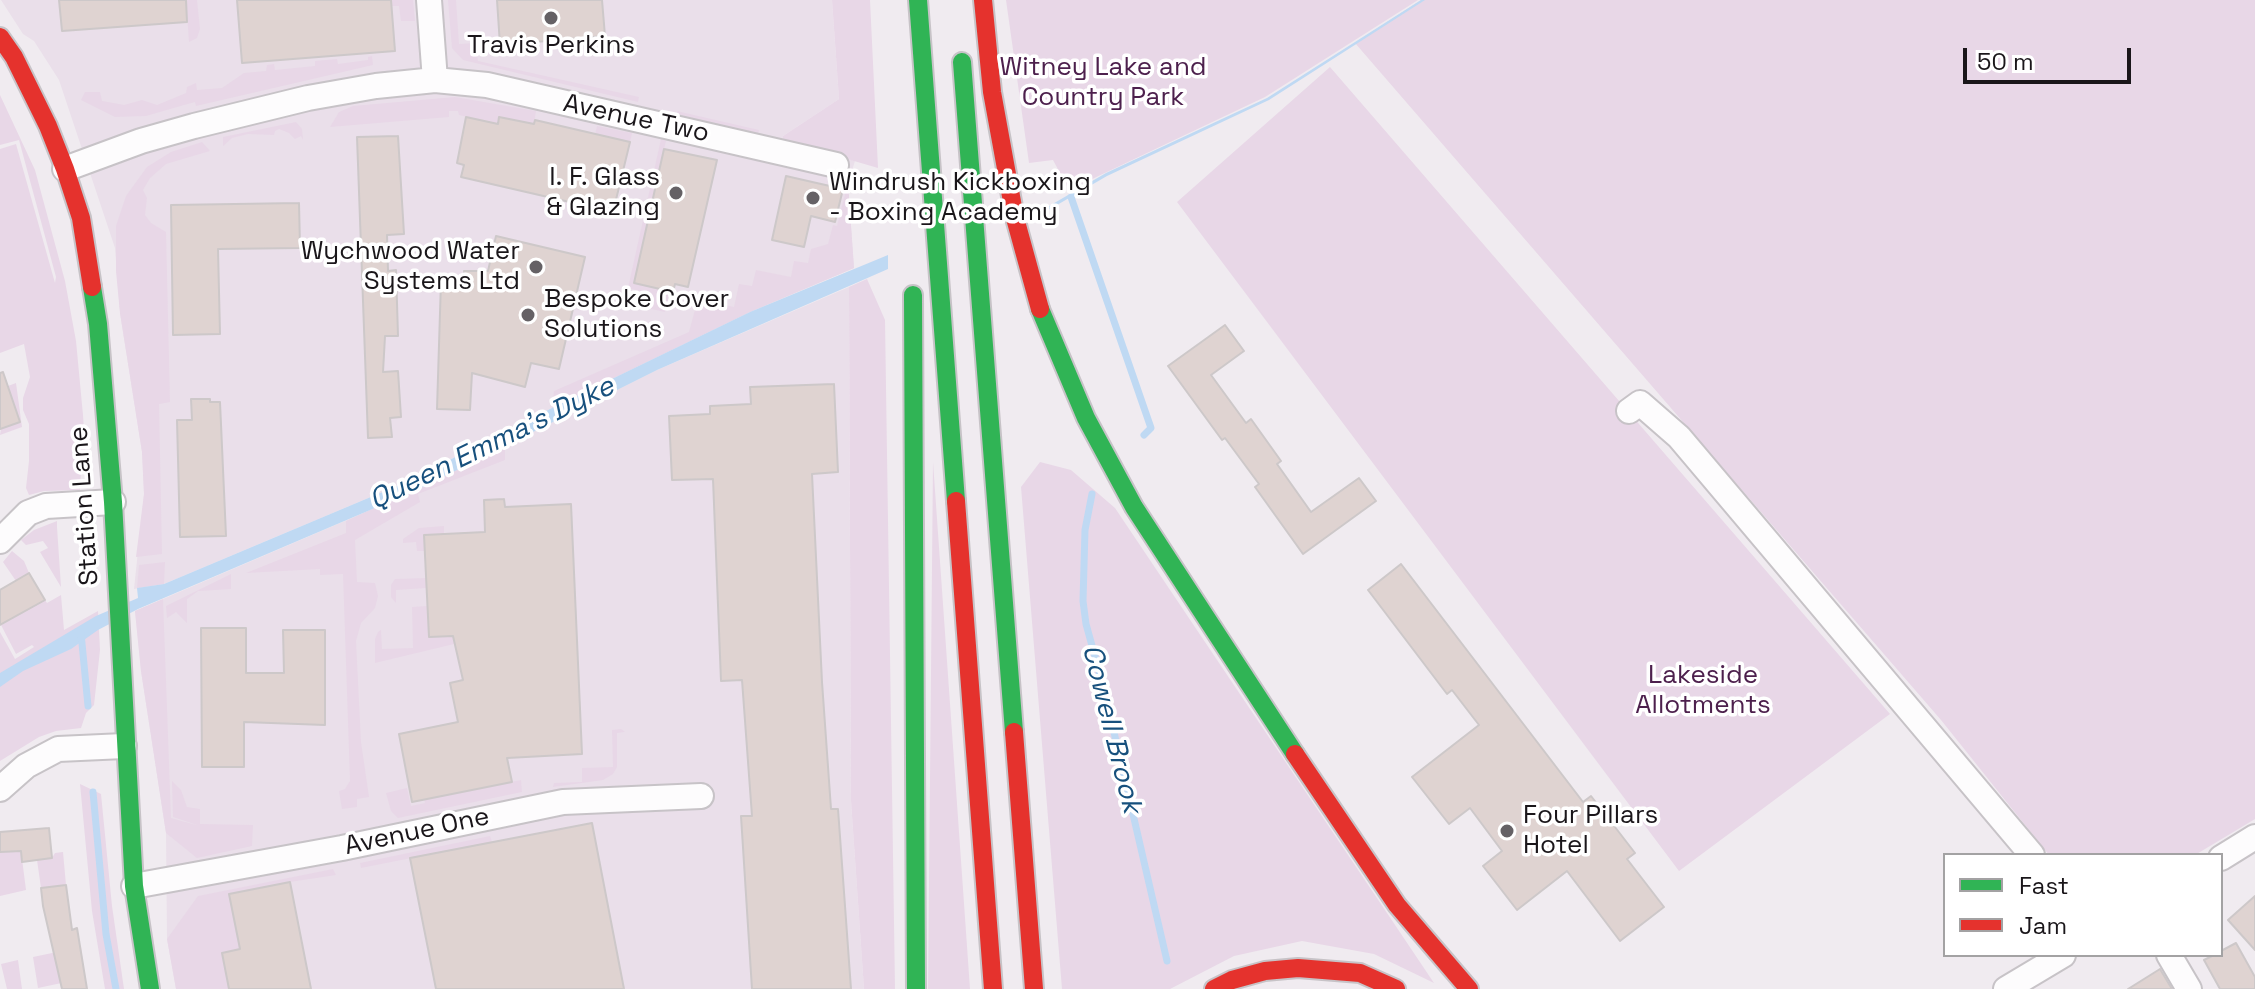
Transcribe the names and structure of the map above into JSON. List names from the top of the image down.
{
  "streets": {
    "main road": ["Station Lane"],
    "street": ["Avenue Two", "Avenue One"]
  },
  "crossings": [
    ["Avenue Two", "Station Lane"],
    ["Station Lane", "Avenue One"]
  ],
  "water": ["Queen Emma's Dyke", "Cowell Brook"],
  "parks": ["Witney Lake and Country Park", "Lakeside Allotments"],
  "places": [
    "Travis Perkins",
    "I. F. Glass & Glazing",
    "Windrush Kickboxing - Boxing Academy",
    "Wychwood Water Systems Ltd",
    "Bespoke Cover Solutions",
    "Four Pillars Hotel"
  ],
  "legend": ["Fast", "Jam"],
  "scale_bar": "50 m"
}
